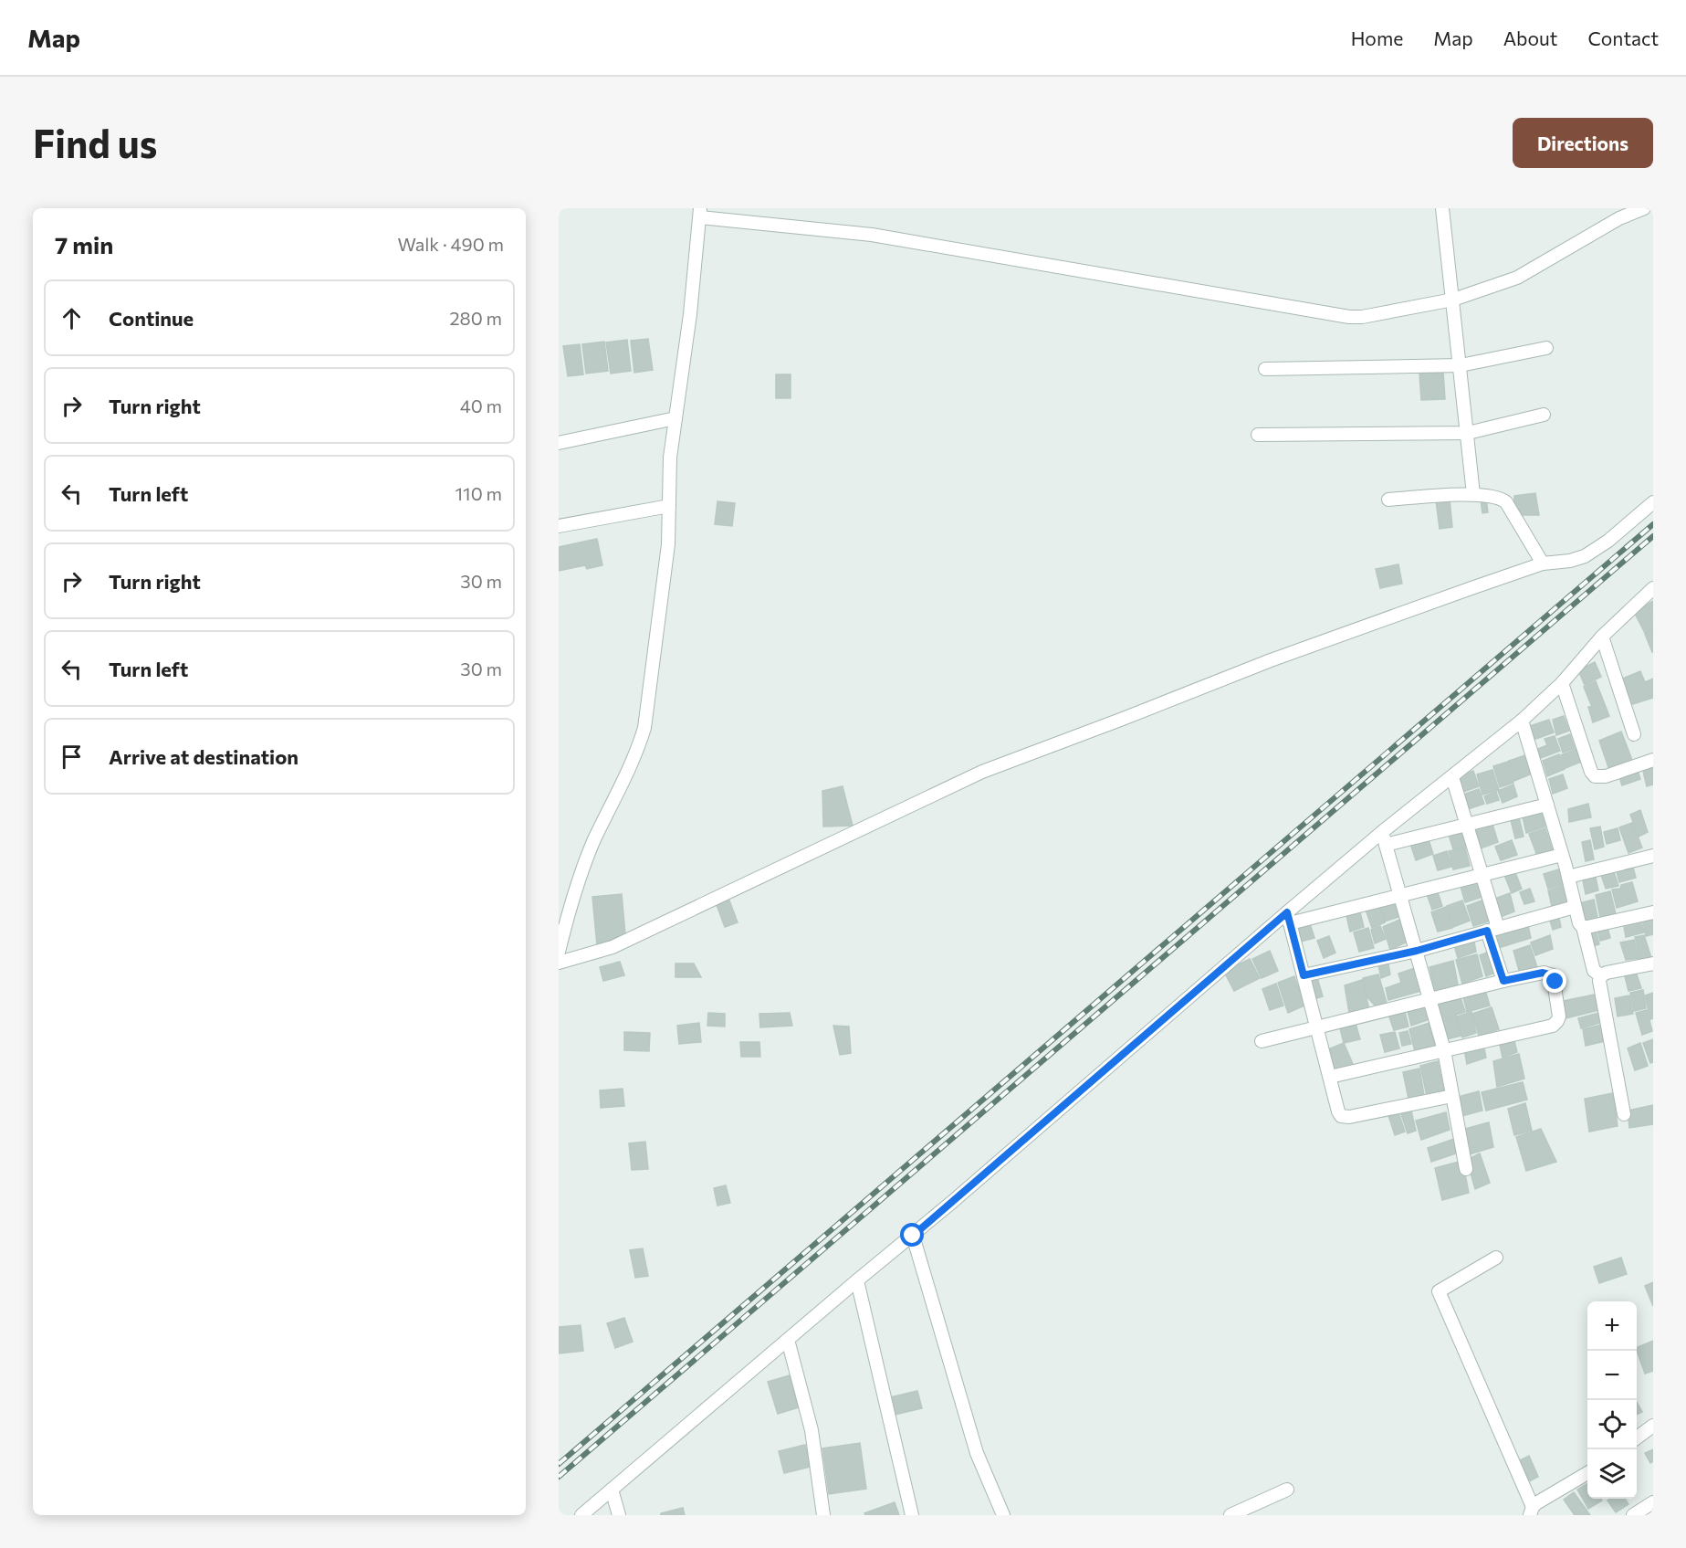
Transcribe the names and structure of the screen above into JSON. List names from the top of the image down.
{
  "page": {
    "header": "Map",
    "nav": [
      "Home",
      "Map",
      "About",
      "Contact"
    ],
    "buttons": "Directions",
    "title": "Find us",
    "heading": ["7 min", "Walk · 490 m"],
    "list": [
      ["Continue", "280 m"],
      ["Turn right", "40 m"],
      ["Turn left", "110 m"],
      ["Turn right", "30 m"],
      ["Turn left", "30 m"],
      "Arrive at destination"
    ],
    "map_buttons": ["+", "−"]
  }
}
